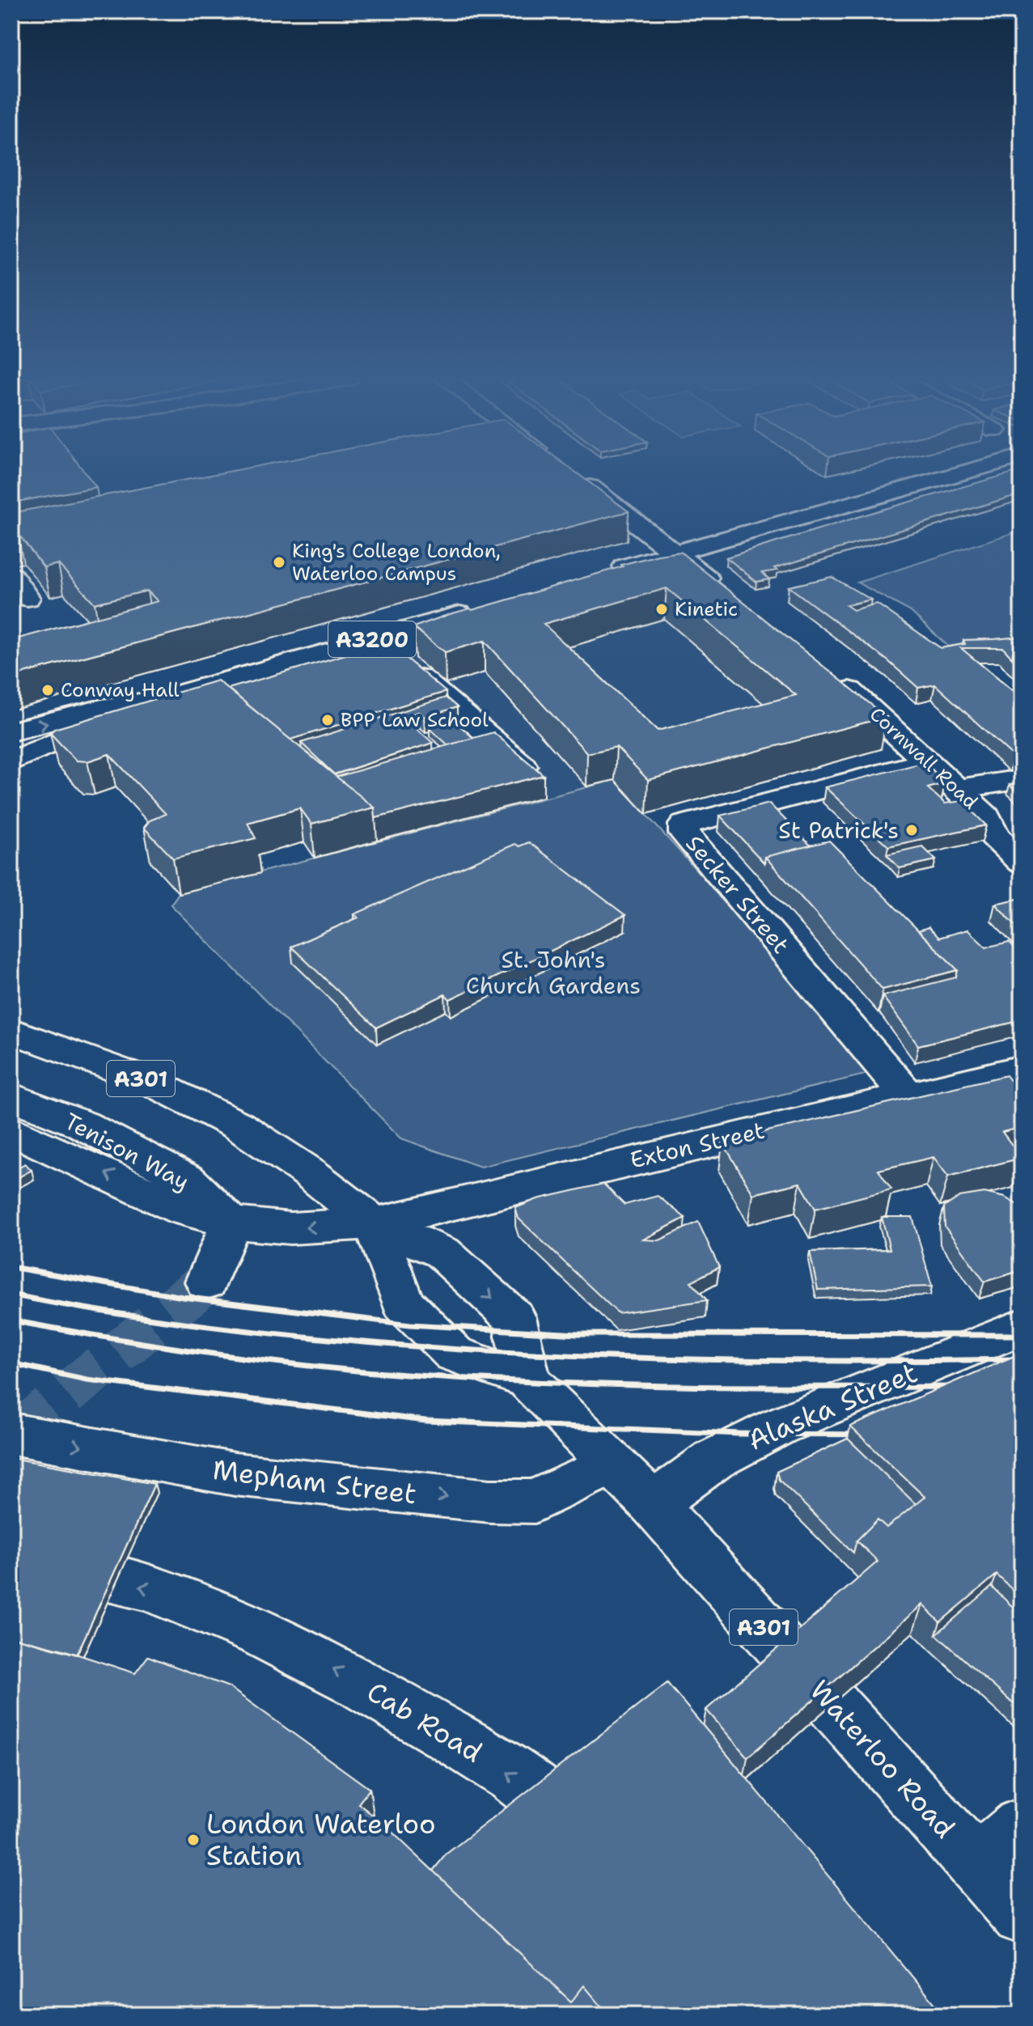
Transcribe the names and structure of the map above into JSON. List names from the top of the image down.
{
  "streets": {
    "street": [
      "A3200",
      "Cornwall Road",
      "Secker Street",
      "A301",
      "Exton Street",
      "Tenison Way",
      "Alaska Street",
      "Mepham Street",
      "Cab Road",
      "Waterloo Road"
    ]
  },
  "crossings": [
    ["Cornwall Road", "Secker Street"],
    ["Secker Street", "Exton Street"],
    ["A301", "Exton Street"],
    ["A301", "Tenison Way"],
    ["A301", "Waterloo Road"],
    ["Exton Street", "Tenison Way"],
    ["Exton Street", "Waterloo Road"],
    ["Tenison Way", "Waterloo Road"],
    ["Alaska Street", "Waterloo Road"],
    ["Mepham Street", "Waterloo Road"]
  ],
  "one_way": ["Mepham Street", "Cab Road"],
  "parks": ["St. John's Church Gardens"],
  "places": [
    "King's College London, Waterloo Campus",
    "Kinetic",
    "Conway Hall",
    "BPP Law School",
    "St Patrick's",
    "London Waterloo Station"
  ]
}
